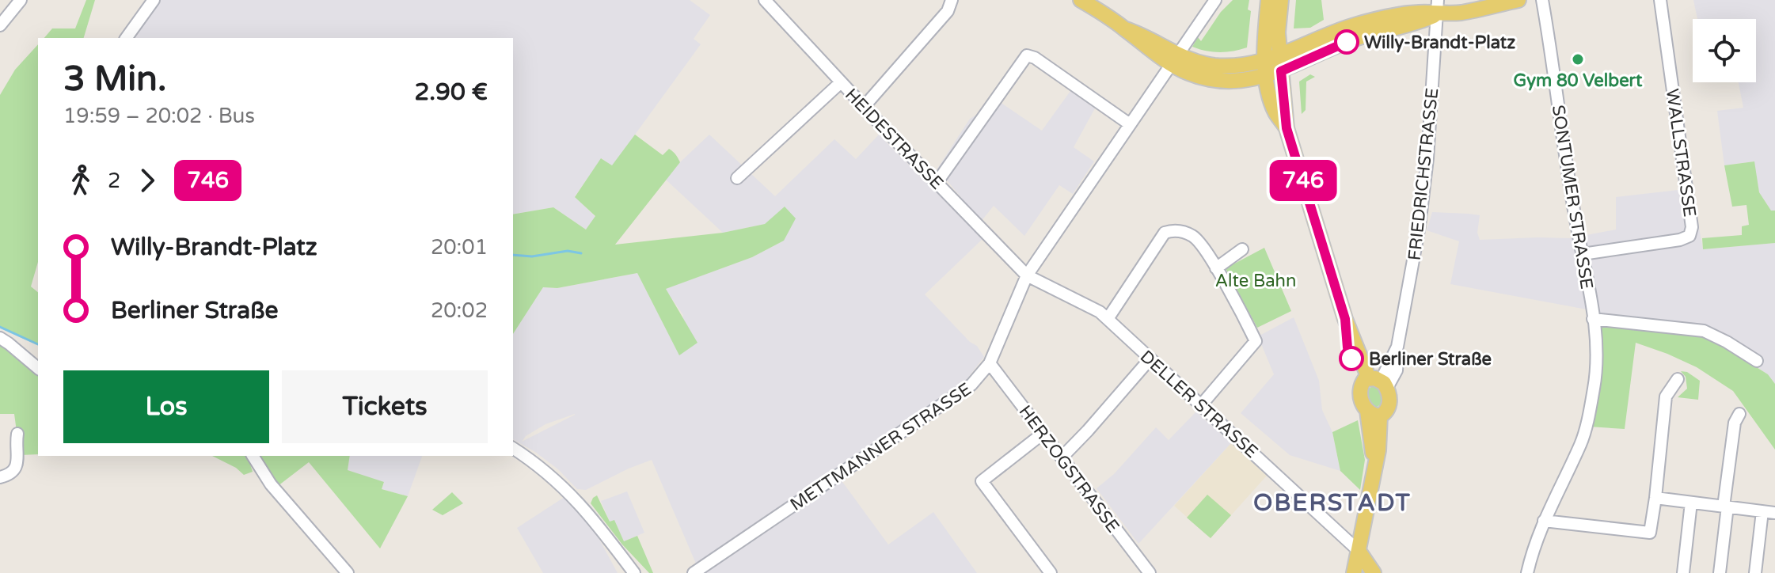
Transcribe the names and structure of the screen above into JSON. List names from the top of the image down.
{
  "streets": {
    "street": [
      "HEIDESTRASSE",
      "WALLSTRASSE",
      "FRIEDRICHSTRASSE",
      "SONTUMER STRASSE",
      "DELLER STRASSE",
      "METTMANNER STRASSE",
      "HERZOGSTRASSE"
    ]
  },
  "crossings": [
    ["HEIDESTRASSE", "DELLER STRASSE"],
    ["HEIDESTRASSE", "METTMANNER STRASSE"],
    ["WALLSTRASSE", "SONTUMER STRASSE"],
    ["DELLER STRASSE", "METTMANNER STRASSE"],
    ["METTMANNER STRASSE", "HERZOGSTRASSE"]
  ],
  "districts": ["OBERSTADT"],
  "parks": ["Alte Bahn"],
  "places": ["Willy-Brandt-Platz", "Gym 80 Velbert", "Berliner Straße"],
  "lines": ["bus line 746"],
  "page": {
    "on_map": "746",
    "heading": ["3 Min.", "19:59 – 20:02 · Bus", "2.90 €"],
    "legs": ["2", "746"],
    "list": [
      {
        "name": "Willy-Brandt-Platz",
        "value": "20:01"
      },
      {
        "name": "Berliner Straße",
        "value": "20:02"
      }
    ],
    "buttons": ["Los", "Tickets"]
  }
}
